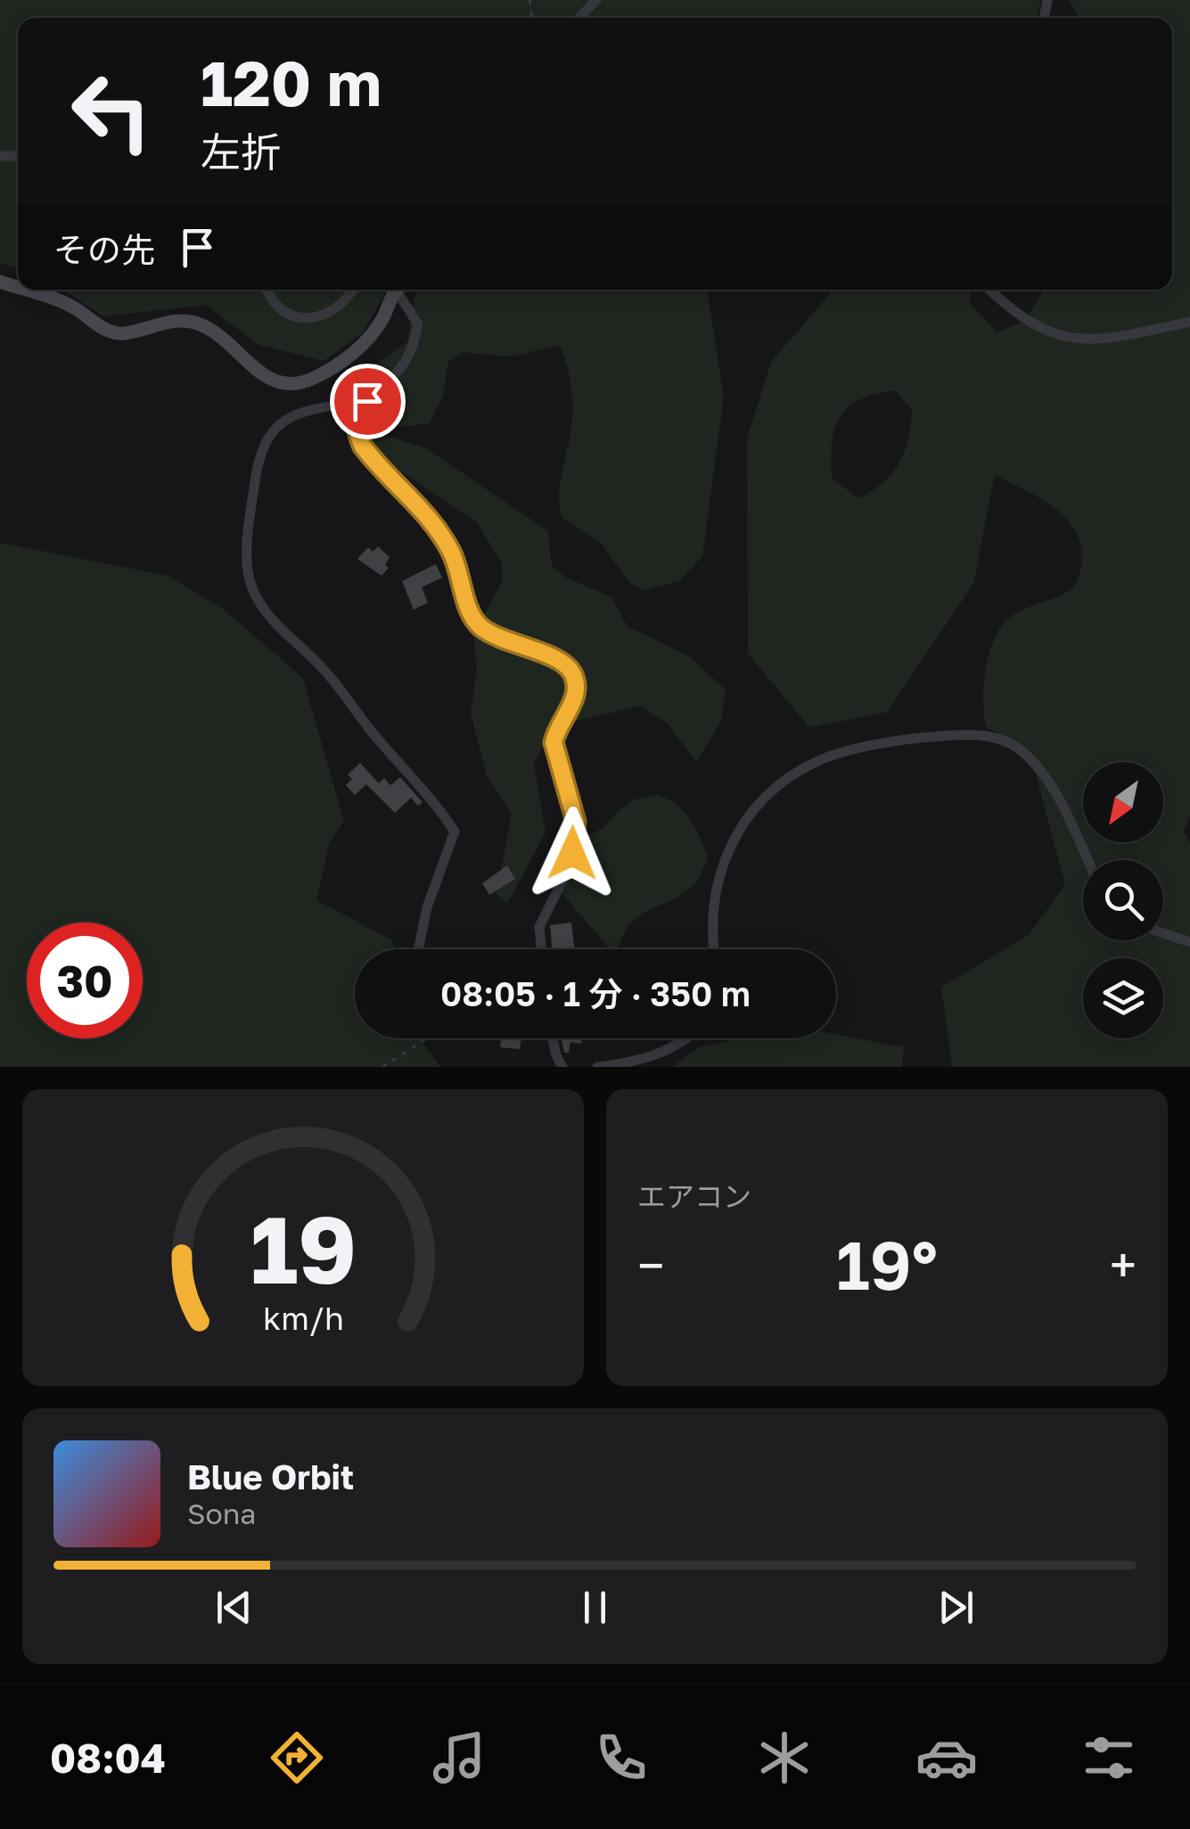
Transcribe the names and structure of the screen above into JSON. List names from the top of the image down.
{
  "north": "bottom left",
  "page": {
    "turn": ["120 m", "左折"],
    "then": "その先",
    "limit": "30",
    "trip": "08:05 · 1 分 · 350 m",
    "tile": "エアコン",
    "heat": ["−", "19°", "+"],
    "song": ["Blue Orbit", "Sona"],
    "tabs": "08:04",
    "gauge": ["19", "km/h"]
  }
}
